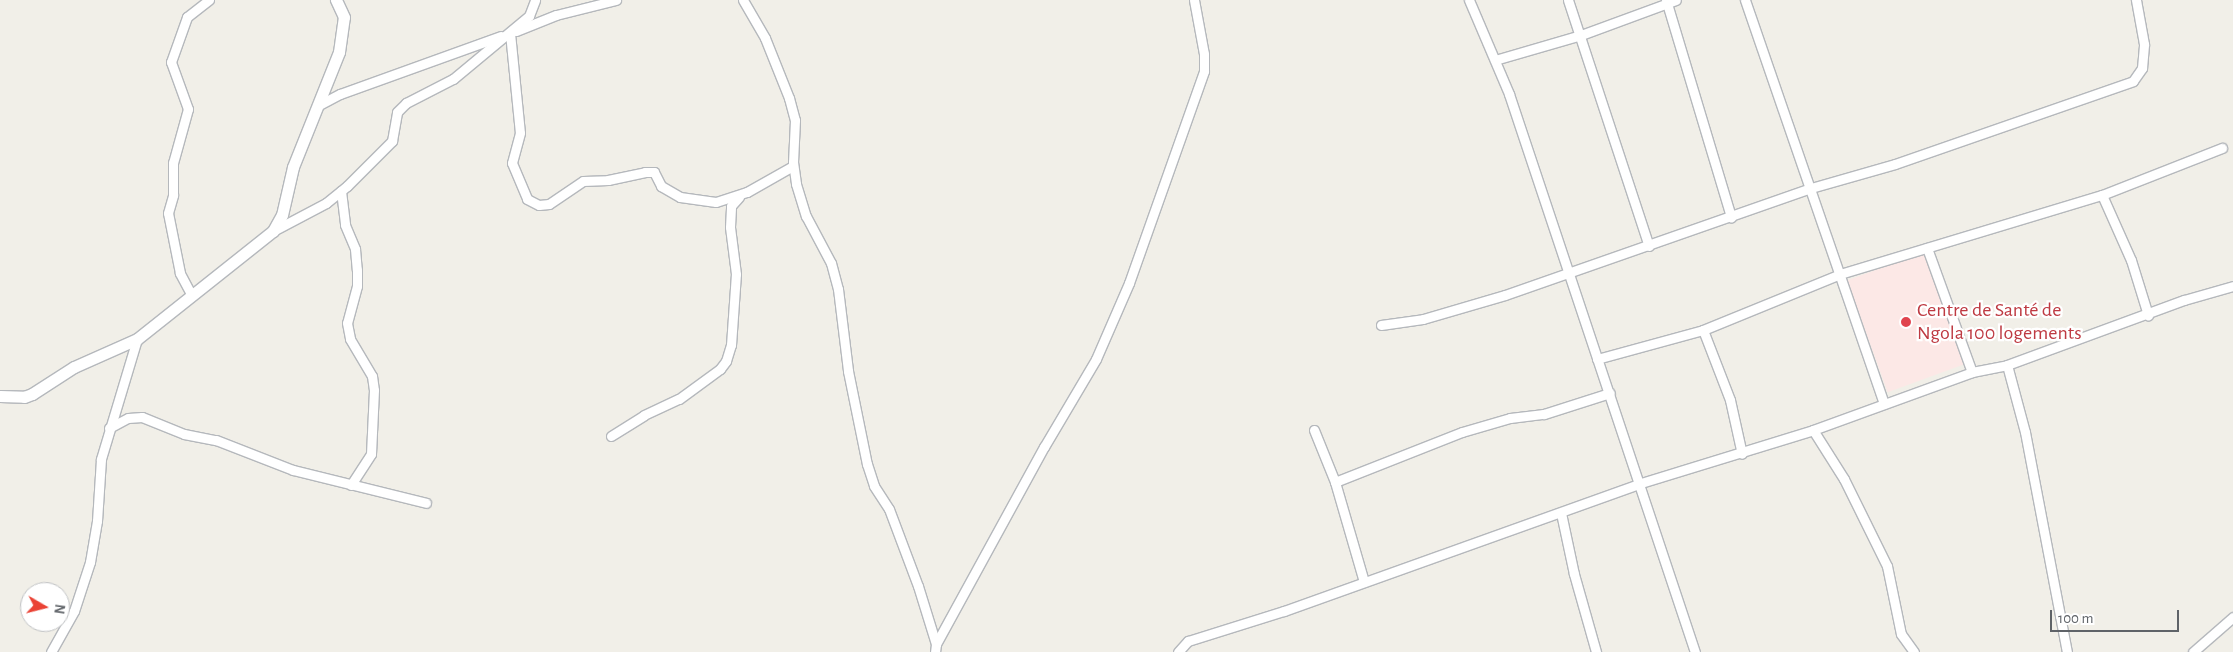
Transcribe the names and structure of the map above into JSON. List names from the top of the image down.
{
  "places": ["Centre de Santé de Ngola 100 logements"],
  "scale_bar": "100 m",
  "north": "right"
}
